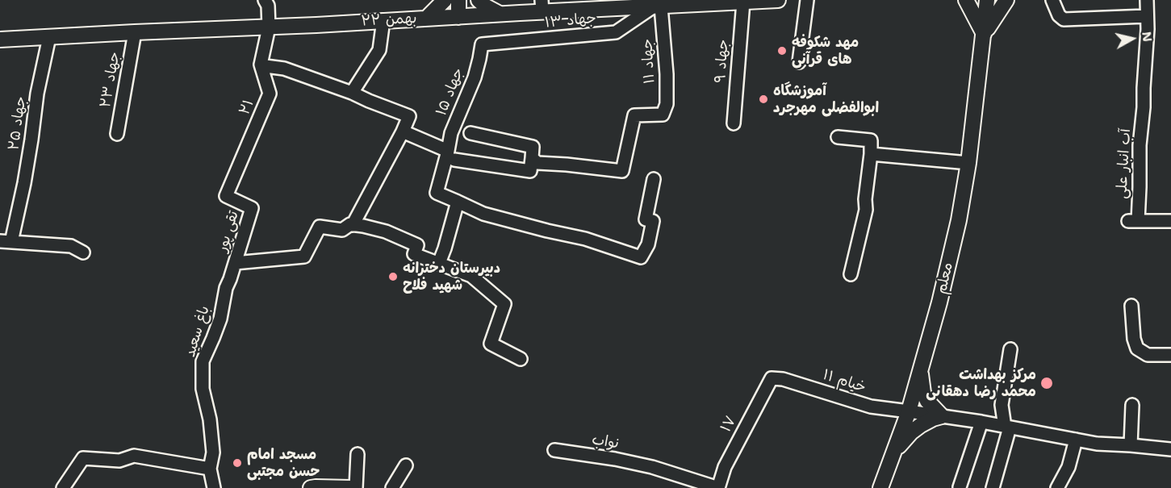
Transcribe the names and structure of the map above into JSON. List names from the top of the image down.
{
  "streets": {
    "main road": ["۲۲ بهمن", "معلم"],
    "street": [
      "جهاد ۱۳",
      "جهاد ۱۱",
      "جهاد ۹",
      "جهاد ۲۳",
      "جهاد ۱۵",
      "۲۱",
      "جهاد ۲۵",
      "آب انبار علی",
      "تقی پور",
      "باغ سعید",
      "خیام ۱۱",
      "۱۷",
      "نواب"
    ]
  },
  "crossings": [
    ["۲۲ بهمن", "جهاد ۱۳"],
    ["۲۲ بهمن", "جهاد ۱۱"],
    ["۲۲ بهمن", "جهاد ۹"],
    ["۲۲ بهمن", "جهاد ۲۳"],
    ["۲۲ بهمن", "۲۱"],
    ["۲۲ بهمن", "جهاد ۲۵"],
    ["جهاد ۱۳", "جهاد ۱۱"],
    ["جهاد ۱۳", "جهاد ۱۵"],
    ["۲۱", "تقی پور"],
    ["تقی پور", "باغ سعید"],
    ["معلم", "خیام ۱۱"],
    ["خیام ۱۱", "۱۷"],
    ["۱۷", "نواب"]
  ],
  "places": [
    "مهد شکوفه های قرآنی",
    "آموزشگاه ابوالفضلی مهرجرد",
    "دبیرستان دخترانه شهید فلاح",
    "مرکز بهداشت محمد رضا دهقانی",
    "مسجد امام حسن مجتبی"
  ],
  "north": "right"
}
